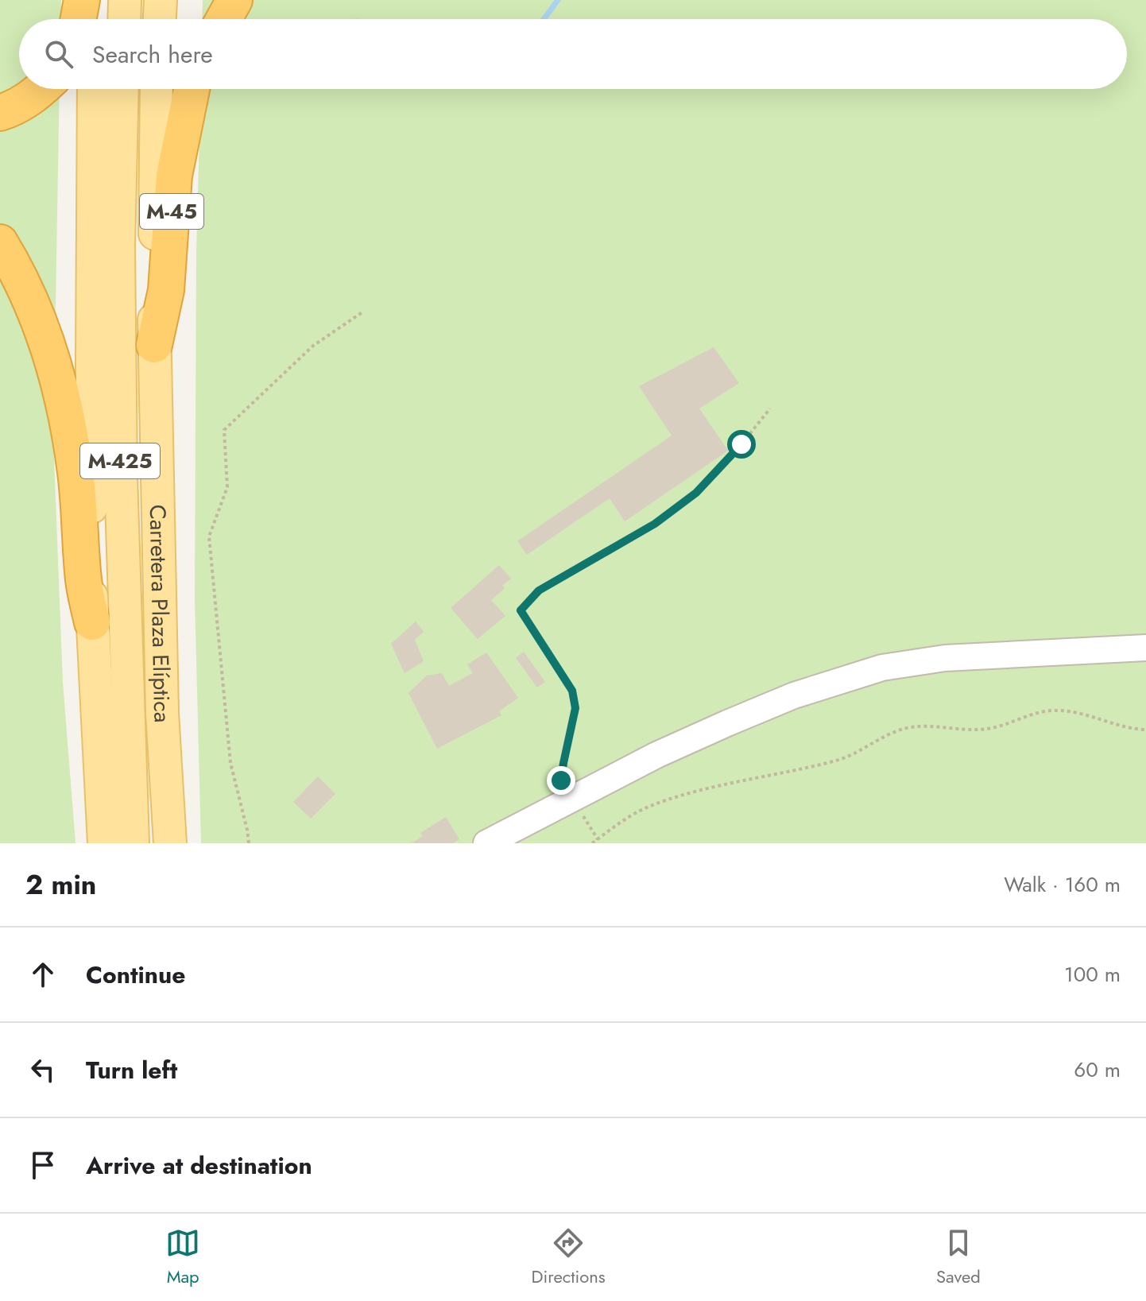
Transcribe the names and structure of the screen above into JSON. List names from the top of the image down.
{
  "streets": {
    "highway": ["M-45"],
    "main road": ["M-425", "Carretera Plaza Elíptica"]
  },
  "crossings": [
    ["M-45", "Carretera Plaza Elíptica"]
  ],
  "page": {
    "search": "Search here",
    "heading": ["2 min", "Walk · 160 m"],
    "list": [
      ["Continue", "100 m"],
      ["Turn left", "60 m"],
      "Arrive at destination"
    ],
    "nav": ["Map", "Directions", "Saved"]
  }
}
